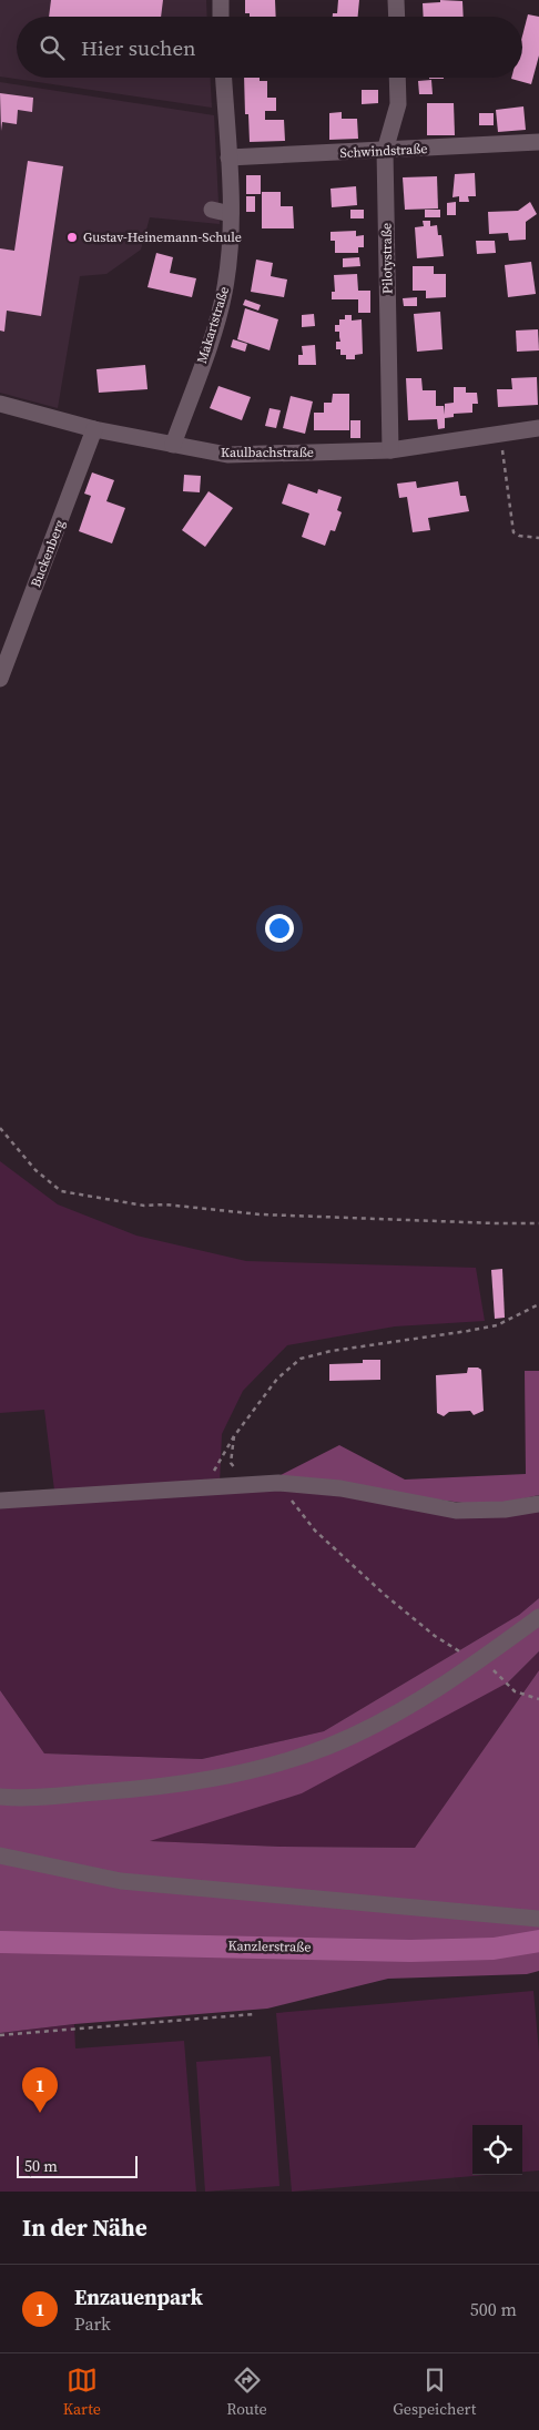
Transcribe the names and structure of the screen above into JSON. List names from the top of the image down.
{
  "streets": {
    "main road": ["Kanzlerstraße"],
    "street": [
      "Schwindstraße",
      "Pilotystraße",
      "Makartstraße",
      "Kaulbachstraße",
      "Buckenberg"
    ]
  },
  "crossings": [
    ["Schwindstraße", "Pilotystraße"],
    ["Schwindstraße", "Makartstraße"],
    ["Pilotystraße", "Kaulbachstraße"],
    ["Makartstraße", "Kaulbachstraße"],
    ["Kaulbachstraße", "Buckenberg"]
  ],
  "places": ["Gustav-Heinemann-Schule"],
  "scale_bar": "50 m",
  "page": {
    "search": "Hier suchen",
    "pins": "1",
    "scale": "50 m",
    "heading": "In der Nähe",
    "list": [
      {
        "mark": "1",
        "name": "Enzauenpark",
        "note": "Park",
        "value": "500 m"
      }
    ],
    "nav": ["Karte", "Route", "Gespeichert"]
  }
}
